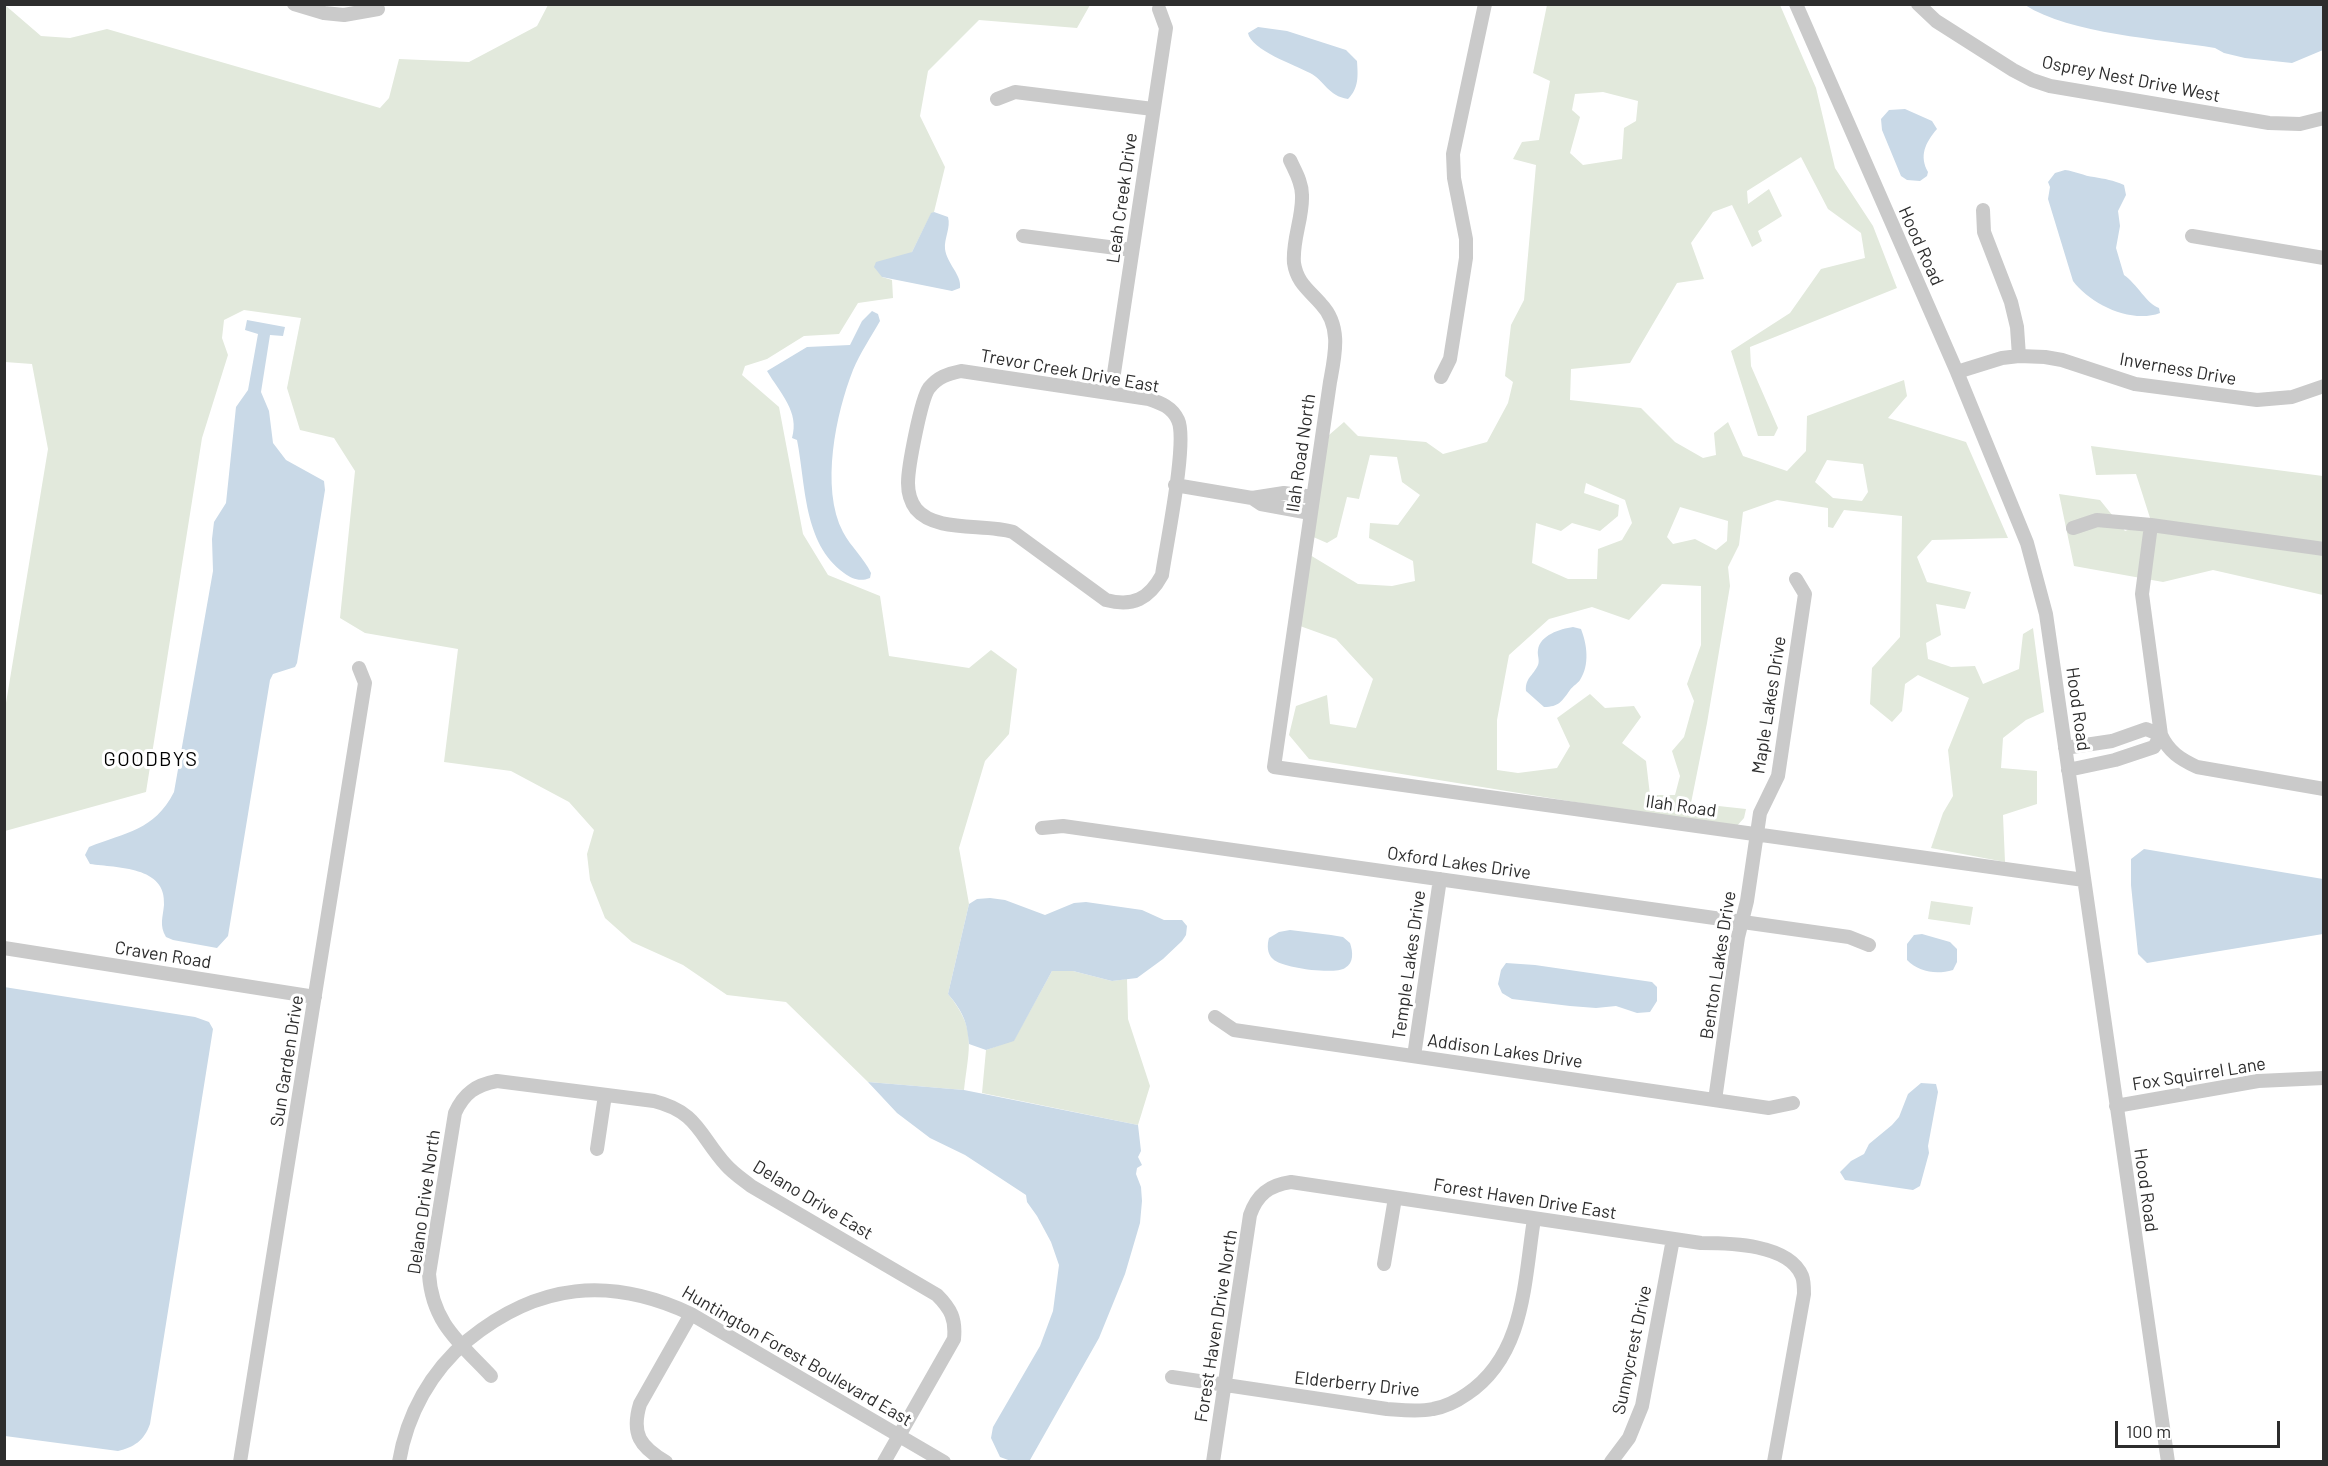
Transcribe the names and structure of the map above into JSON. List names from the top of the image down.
{
  "streets": {
    "street": [
      "Osprey Nest Drive West",
      "Leah Creek Drive",
      "Hood Road",
      "Inverness Drive",
      "Trevor Creek Drive East",
      "Ilah Road North",
      "Maple Lakes Drive",
      "Ilah Road",
      "Oxford Lakes Drive",
      "Craven Road",
      "Temple Lakes Drive",
      "Benton Lakes Drive",
      "Addison Lakes Drive",
      "Sun Garden Drive",
      "Fox Squirrel Lane",
      "Forest Haven Drive East",
      "Delano Drive East",
      "Delano Drive North",
      "Forest Haven Drive North",
      "Sunnycrest Drive",
      "Huntington Forest Boulevard East",
      "Elderberry Drive"
    ]
  },
  "crossings": [
    ["Leah Creek Drive", "Trevor Creek Drive East"],
    ["Hood Road", "Inverness Drive"],
    ["Hood Road", "Ilah Road"],
    ["Hood Road", "Fox Squirrel Lane"],
    ["Ilah Road North", "Ilah Road"],
    ["Maple Lakes Drive", "Ilah Road"],
    ["Maple Lakes Drive", "Benton Lakes Drive"],
    ["Ilah Road", "Benton Lakes Drive"],
    ["Oxford Lakes Drive", "Temple Lakes Drive"],
    ["Oxford Lakes Drive", "Benton Lakes Drive"],
    ["Craven Road", "Sun Garden Drive"],
    ["Temple Lakes Drive", "Addison Lakes Drive"],
    ["Benton Lakes Drive", "Addison Lakes Drive"],
    ["Forest Haven Drive East", "Forest Haven Drive North"],
    ["Forest Haven Drive East", "Sunnycrest Drive"],
    ["Forest Haven Drive East", "Elderberry Drive"],
    ["Delano Drive East", "Delano Drive North"],
    ["Delano Drive East", "Huntington Forest Boulevard East"],
    ["Delano Drive North", "Huntington Forest Boulevard East"],
    ["Forest Haven Drive North", "Elderberry Drive"]
  ],
  "districts": ["GOODBYS"],
  "scale_bar": "100 m"
}
